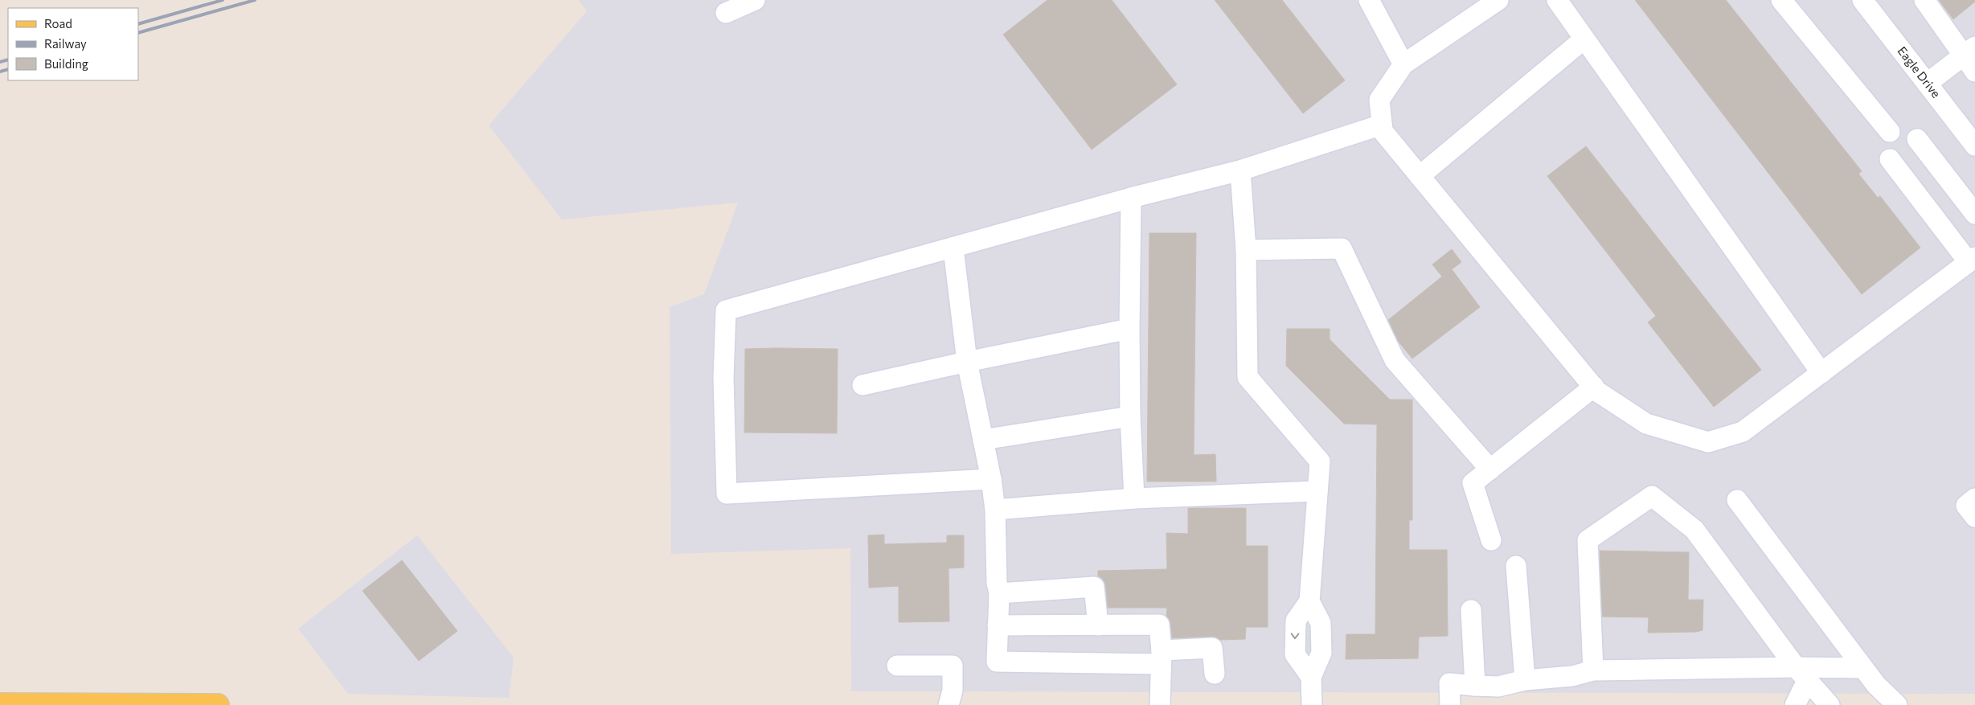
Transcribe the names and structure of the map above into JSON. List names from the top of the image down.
{
  "streets": {
    "street": ["Eagle Drive"]
  },
  "legend": ["Road", "Railway", "Building"]
}
